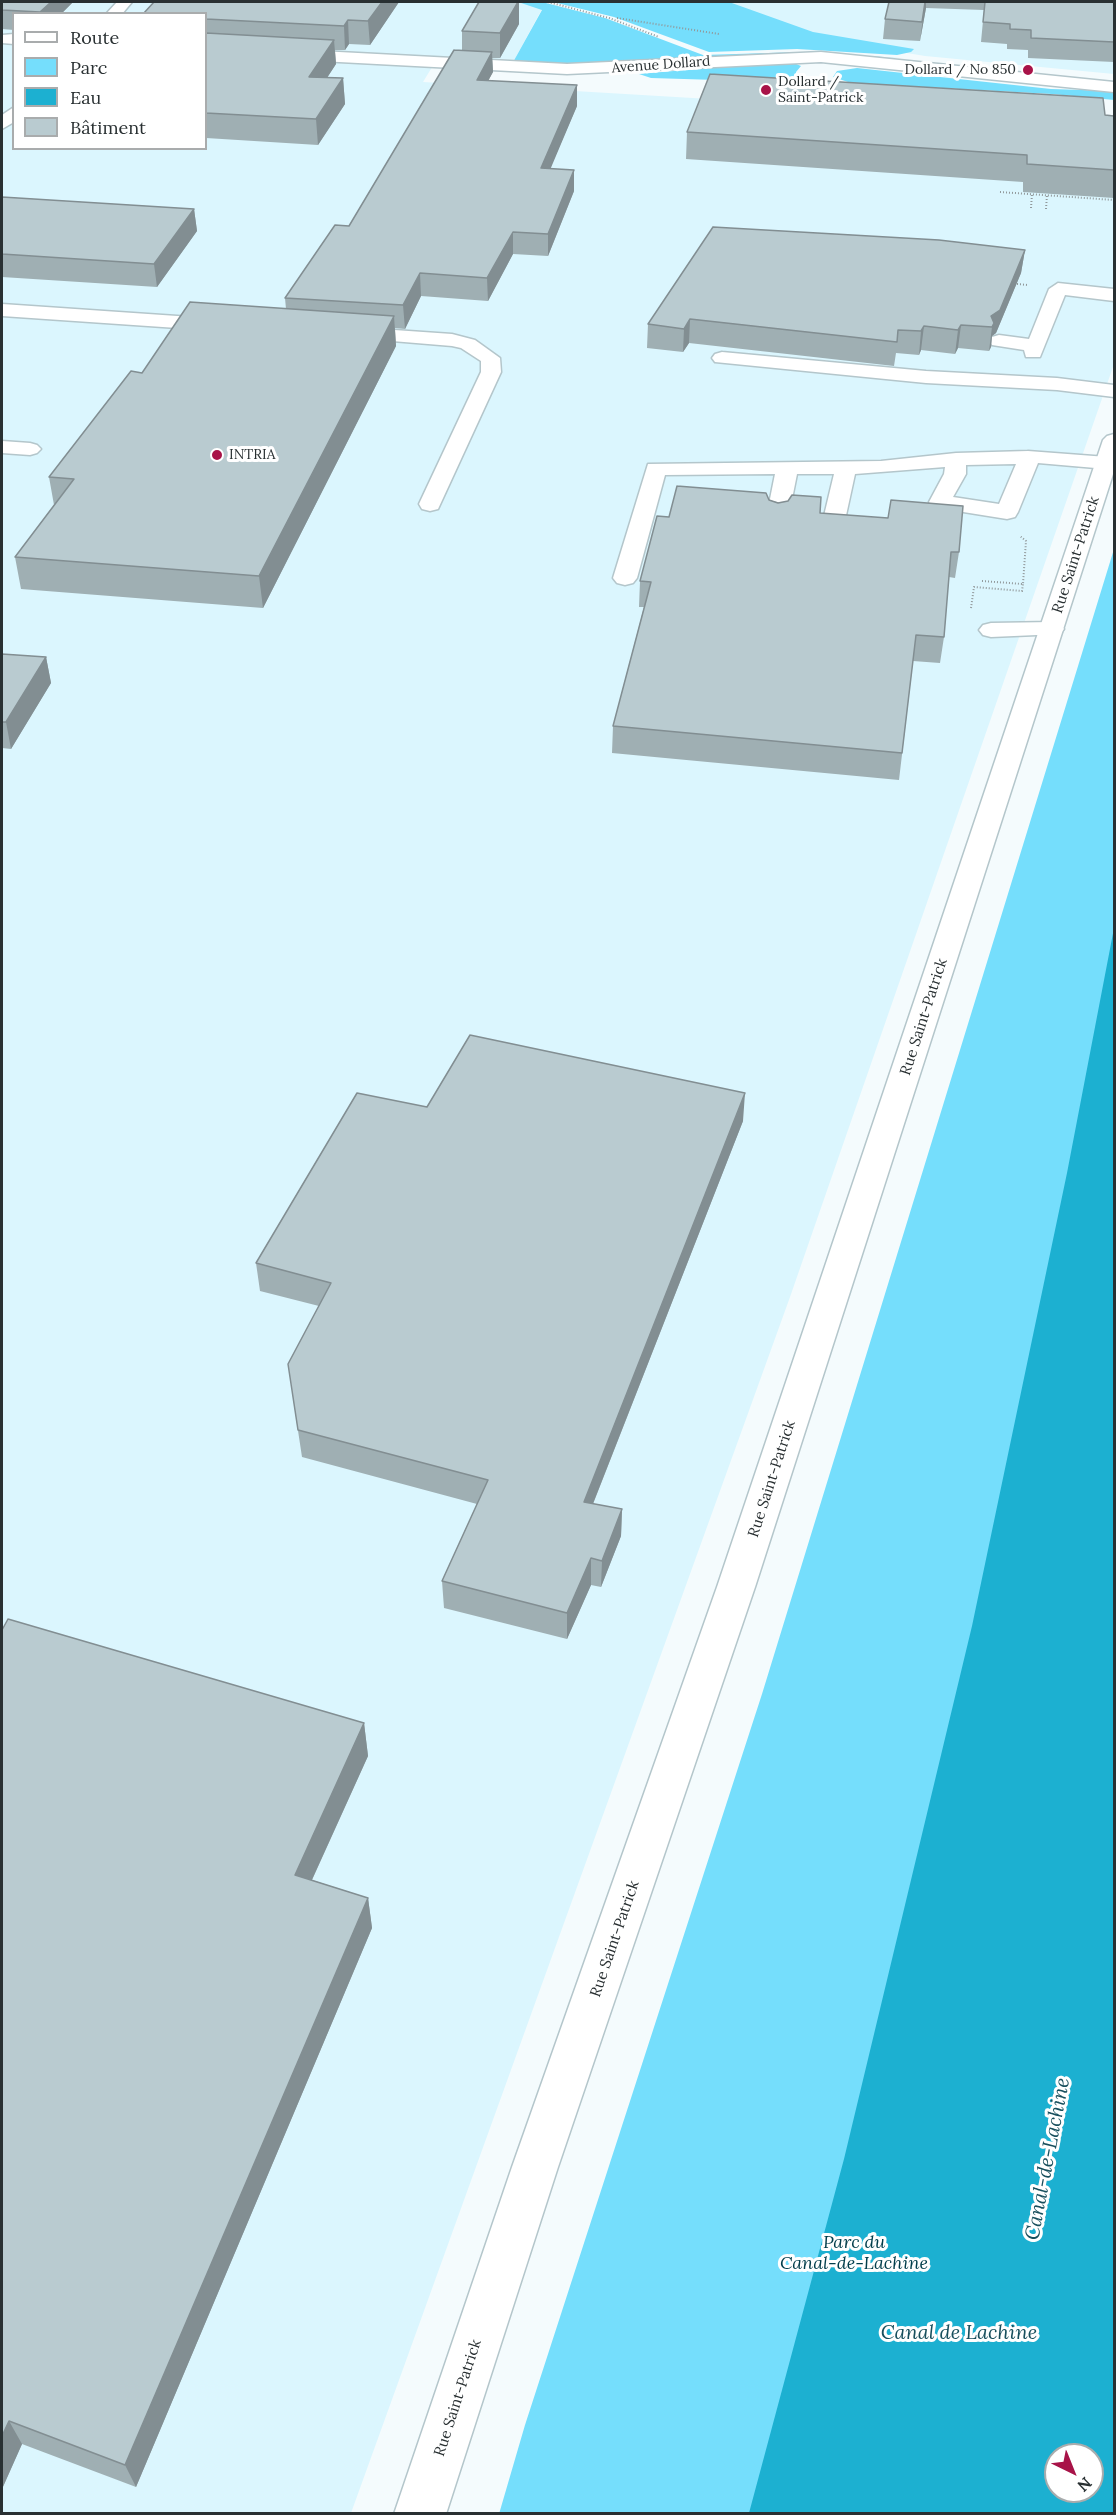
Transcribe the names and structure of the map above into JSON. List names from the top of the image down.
{
  "streets": {
    "main road": ["Avenue Dollard", "Rue Saint-Patrick"]
  },
  "water": ["Canal-de-Lachine", "Canal de Lachine"],
  "parks": ["Parc du Canal-de-Lachine"],
  "places": ["Dollard / No 850", "Dollard / Saint-Patrick", "INTRIA"],
  "legend": [
    "Route",
    "Parc",
    "Eau",
    "Bâtiment"
  ],
  "north": "bottom right"
}
